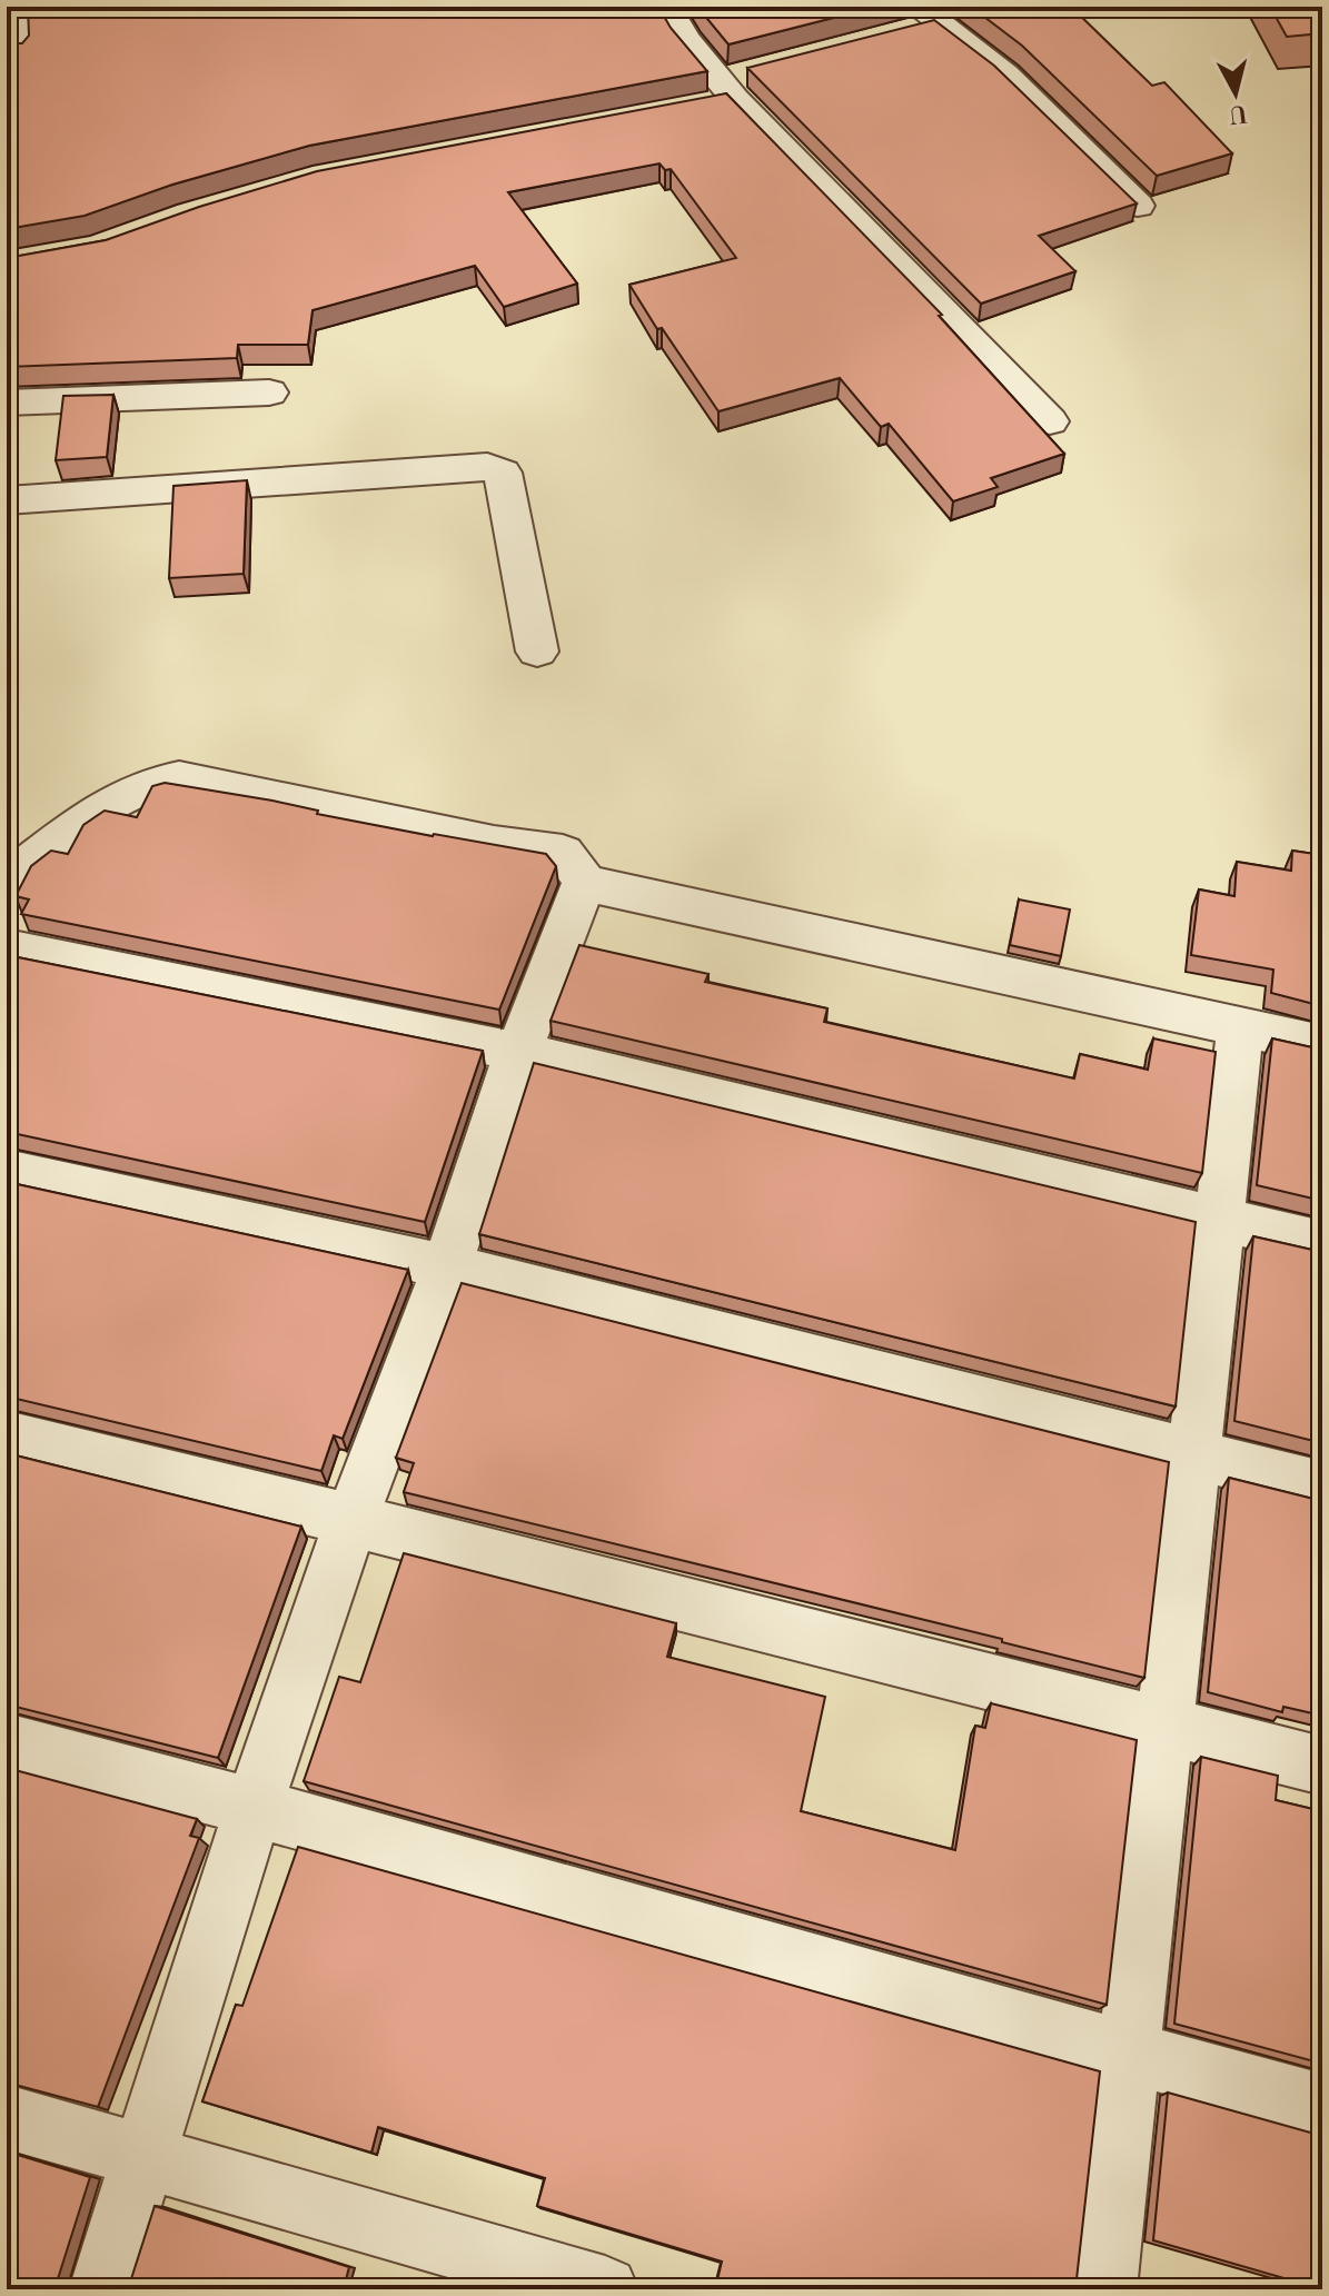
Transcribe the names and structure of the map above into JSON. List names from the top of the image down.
{
  "north": "bottom"
}
